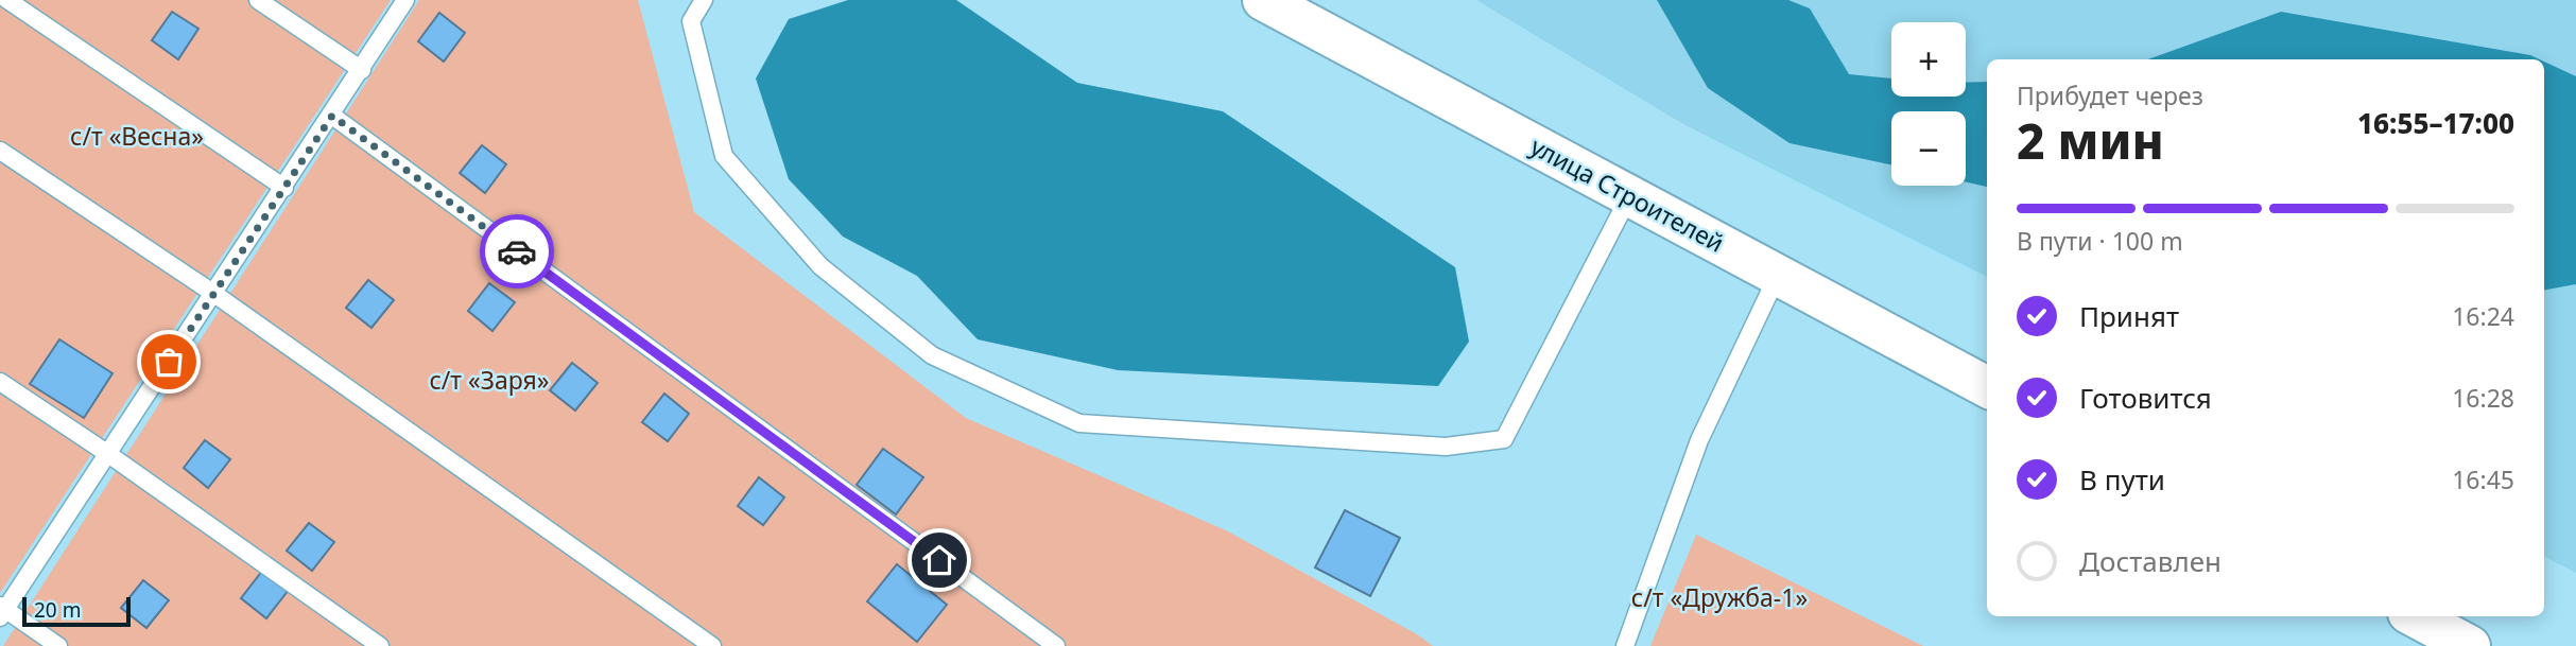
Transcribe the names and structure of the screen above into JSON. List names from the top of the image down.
{
  "streets": {
    "main road": ["улица Строителей"]
  },
  "parks": ["с/т «Весна»", "с/т «Заря»", "с/т «Дружба-1»"],
  "scale_bar": "20 m",
  "page": {
    "map_buttons": ["+", "−"],
    "heading": ["2 мин", "Прибудет через", "16:55–17:00"],
    "bar": "В пути · 100 m",
    "list": [
      ["Принят", "16:24"],
      ["Готовится", "16:28"],
      ["В пути", "16:45"],
      "Доставлен"
    ],
    "scale": "20 m"
  }
}
